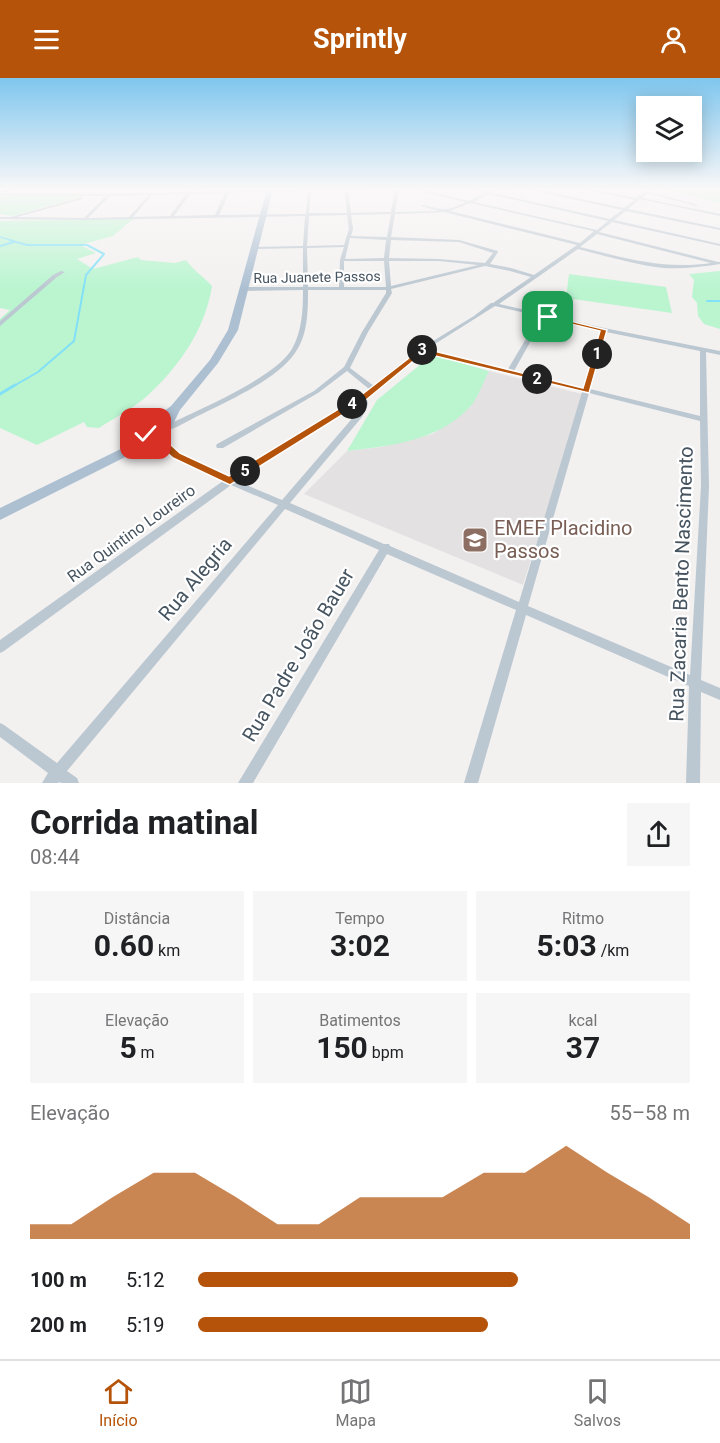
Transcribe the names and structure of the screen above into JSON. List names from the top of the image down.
{
  "streets": {
    "street": [
      "Rua Juanete Passos",
      "Rua Quintino Loureiro",
      "Rua Alegria",
      "Rua Zacaria Bento Nascimento",
      "Rua Padre João Bauer"
    ]
  },
  "crossings": [
    ["Rua Quintino Loureiro", "Rua Alegria"]
  ],
  "places": {
    "school or university": ["EMEF Placidino Passos"]
  },
  "page": {
    "header": "Sprintly",
    "pins": [
      "3",
      "1",
      "2",
      "4",
      "5"
    ],
    "heading": ["Corrida matinal", "08:44"],
    "stats": [
      ["Distância", "0.60 km"],
      ["Tempo", "3:02"],
      ["Ritmo", "5:03 /km"],
      ["Elevação", "5 m"],
      ["Batimentos", "150 bpm"],
      ["kcal", "37"]
    ],
    "chart": ["Elevação", "55–58 m"],
    "list": [
      {
        "name": "100 m",
        "note": "5:12"
      },
      {
        "name": "200 m",
        "note": "5:19"
      }
    ],
    "tabs": ["Início", "Mapa", "Salvos"]
  }
}
